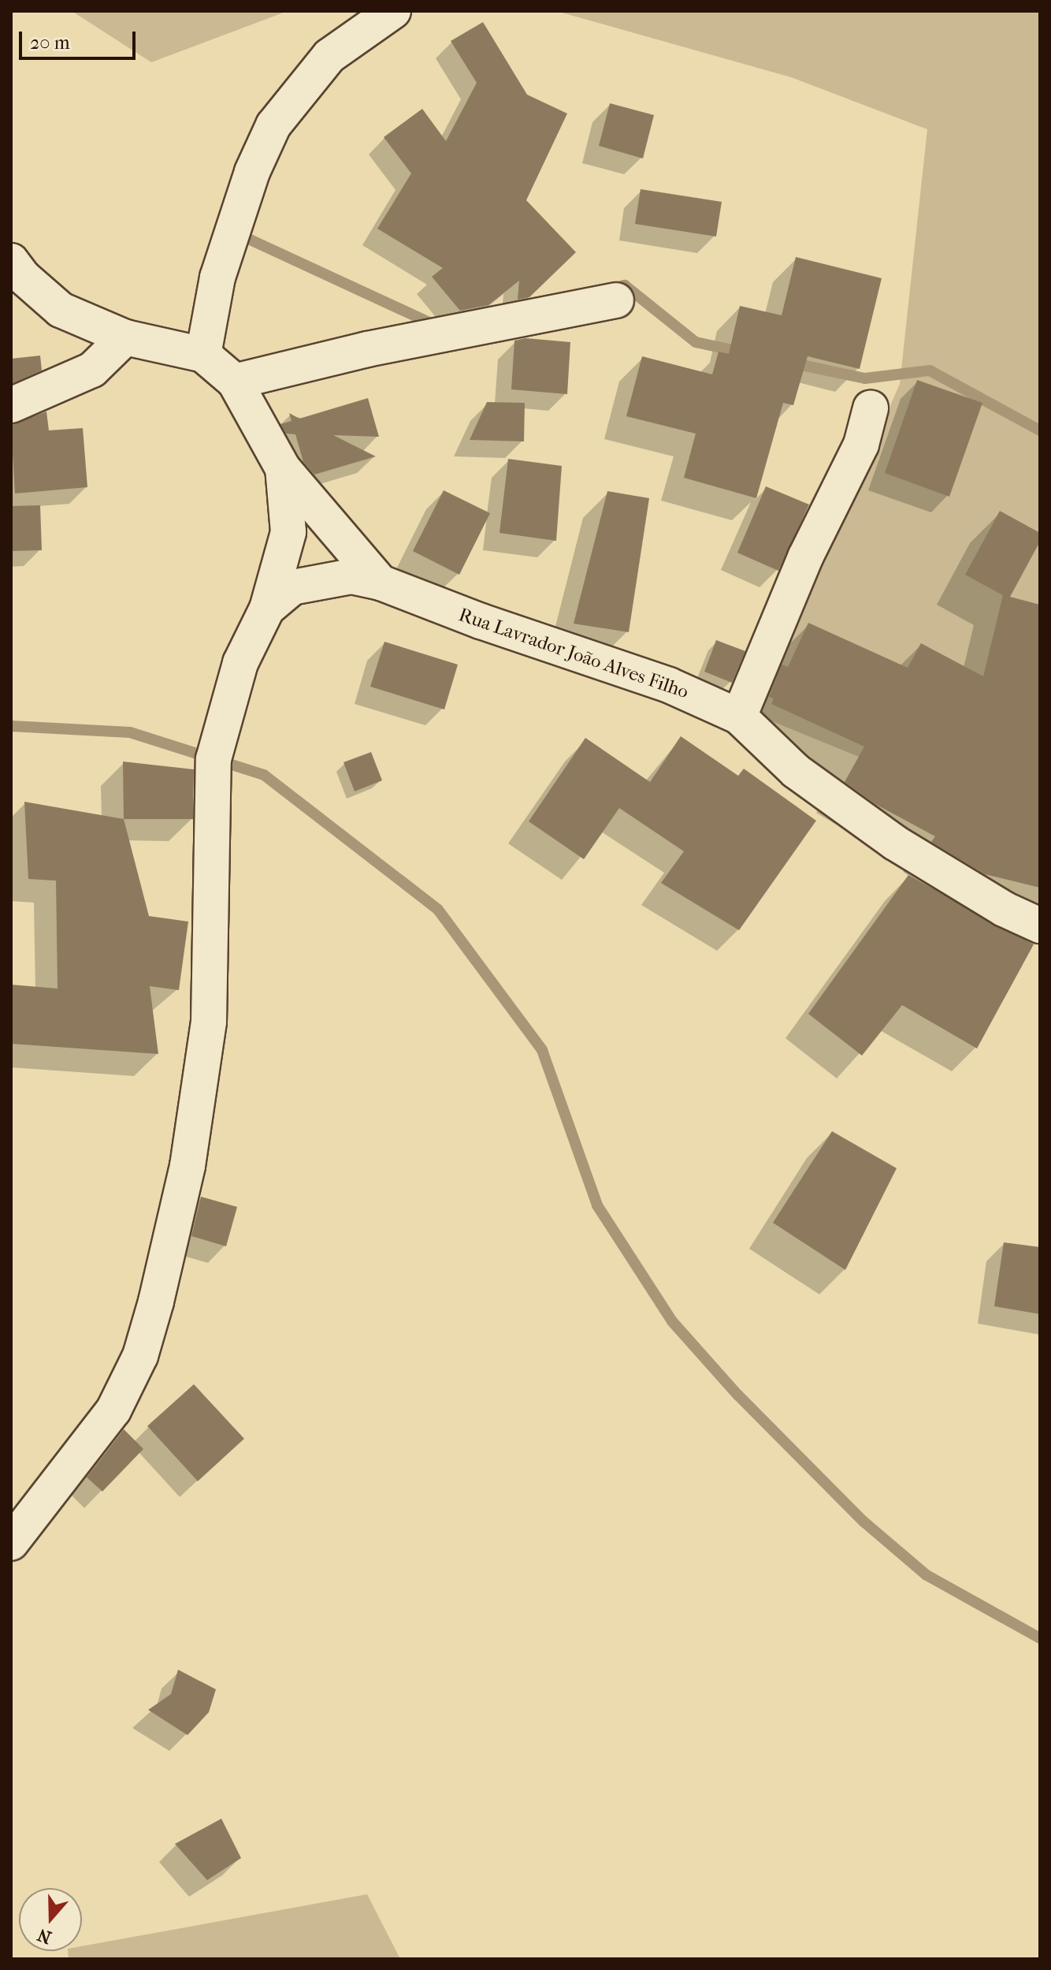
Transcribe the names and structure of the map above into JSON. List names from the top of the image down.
{
  "streets": {
    "street": ["Rua Lavrador João Alves Filho"]
  },
  "scale_bar": "20 m",
  "north": "bottom"
}
